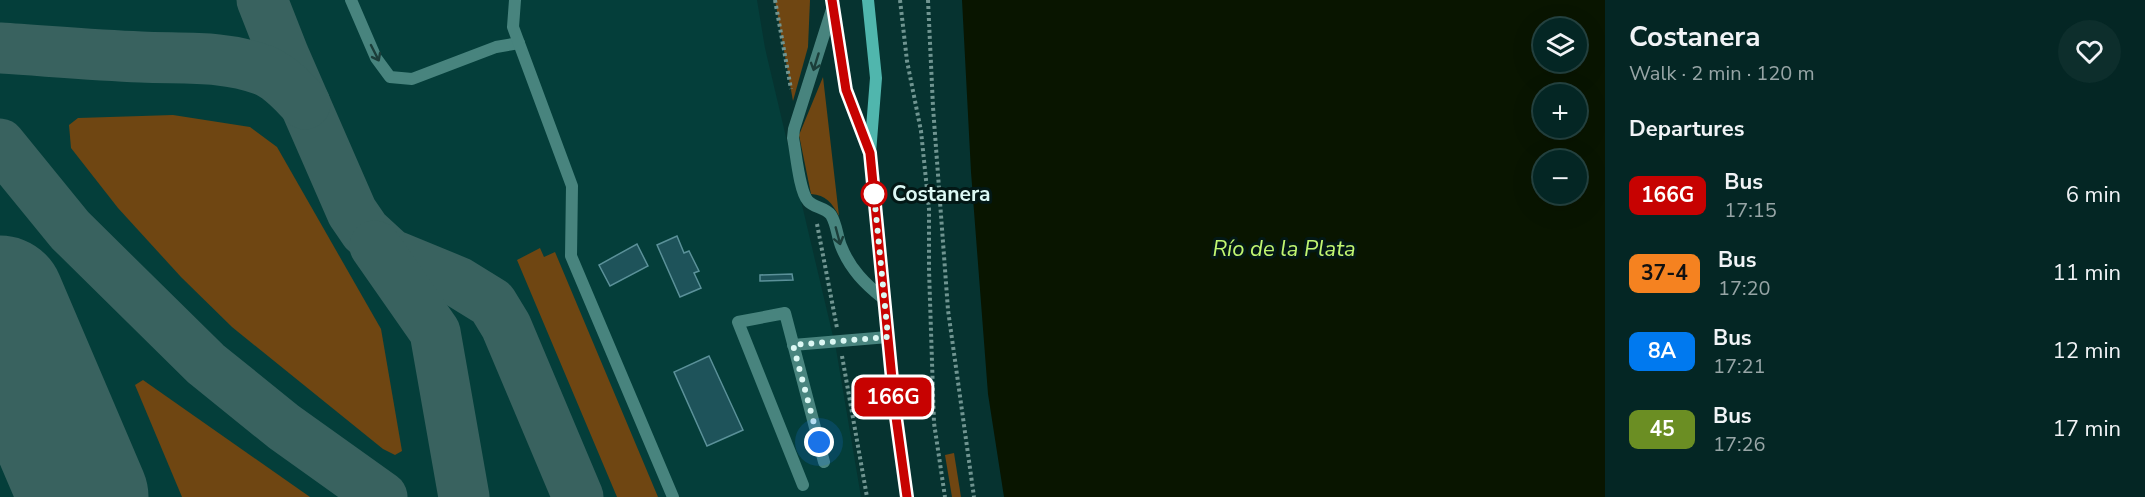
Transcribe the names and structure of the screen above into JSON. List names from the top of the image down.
{
  "water": ["Río de la Plata"],
  "places": ["Costanera"],
  "lines": ["bus line 166G"],
  "page": {
    "on_map": "166G",
    "heading": [
      ["Costanera", "Walk · 2 min · 120 m"],
      "Departures"
    ],
    "map_buttons": ["+", "−"],
    "list": [
      {
        "mark": "166G",
        "name": "Bus",
        "note": "17:15",
        "value": "6 min"
      },
      {
        "mark": "37-4",
        "name": "Bus",
        "note": "17:20",
        "value": "11 min"
      },
      {
        "mark": "8A",
        "name": "Bus",
        "note": "17:21",
        "value": "12 min"
      },
      {
        "mark": "45",
        "name": "Bus",
        "note": "17:26",
        "value": "17 min"
      }
    ]
  }
}
